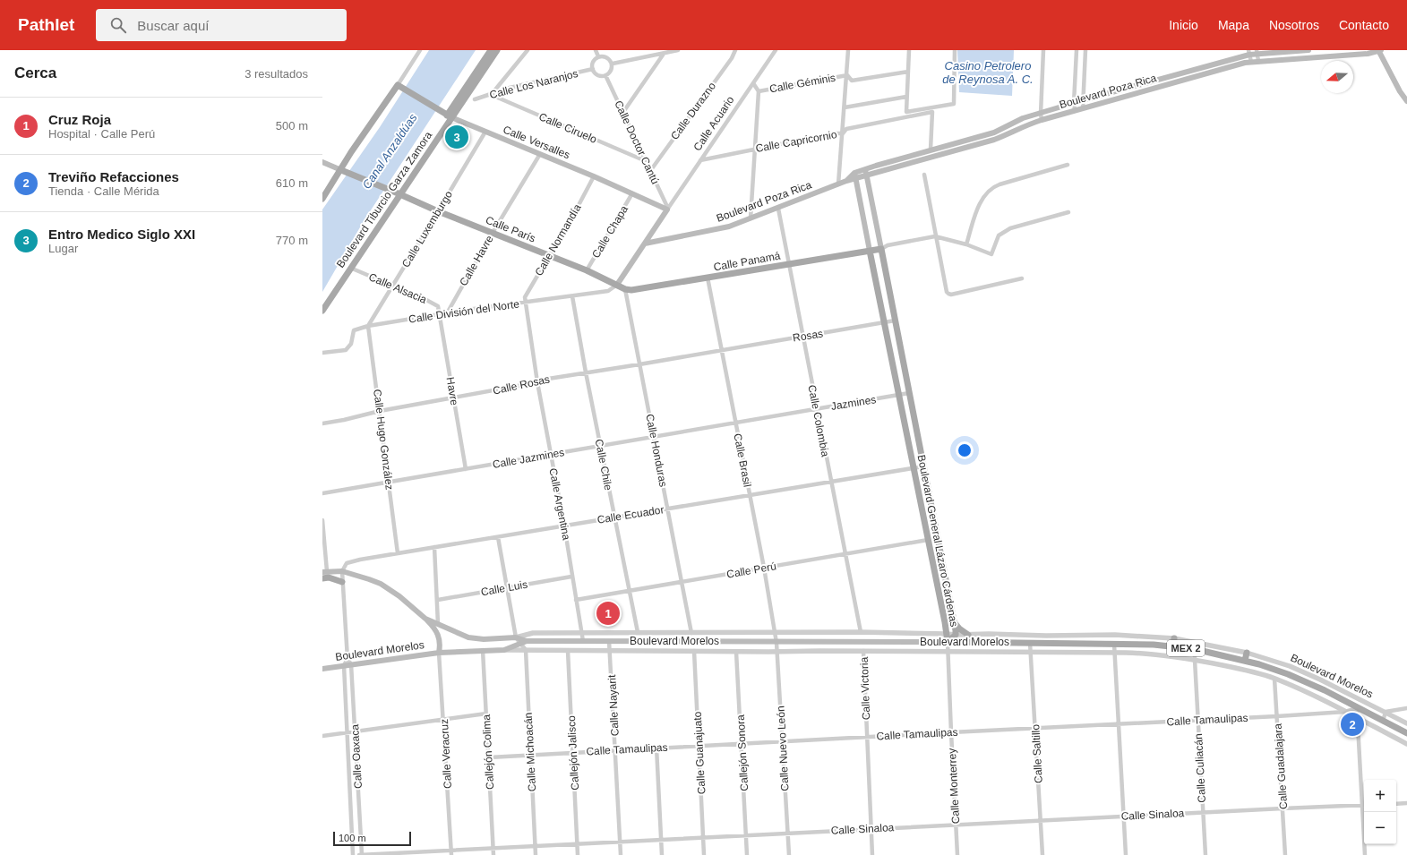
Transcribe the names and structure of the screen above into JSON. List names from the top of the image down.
{
  "streets": {
    "main road": [
      "Boulevard Poza Rica",
      "Calle Acuario",
      "Calle Versalles",
      "Boulevard Tiburcio Garza Zamora",
      "Calle París",
      "Calle Panamá",
      "Boulevard General Lázaro Cárdenas",
      "Boulevard Morelos",
      "MEX 2"
    ],
    "street": [
      "Calle Géminis",
      "Calle Los Naranjos",
      "Calle Durazno",
      "Calle Ciruelo",
      "Calle Capricornio",
      "Calle Doctor Cantú",
      "Calle Luxemburgo",
      "Calle Chapa",
      "Calle Normandía",
      "Calle Havre",
      "Calle Alsacia",
      "Calle División del Norte",
      "Rosas",
      "Calle Rosas",
      "Havre",
      "Jazmines",
      "Calle Colombia",
      "Calle Hugo González",
      "Calle Honduras",
      "Calle Jazmines",
      "Calle Brasil",
      "Calle Chile",
      "Calle Argentina",
      "Calle Ecuador",
      "Calle Perú",
      "Calle Luis",
      "Calle Victoria",
      "Calle Nayarit",
      "Calle Tamaulipas",
      "Calle Nuevo León",
      "Callejón Colima",
      "Calle Michoacán",
      "Callejón Jalisco",
      "Calle Guanajuato",
      "Callejón Sonora",
      "Calle Veracruz",
      "Calle Saltillo",
      "Calle Oaxaca",
      "Calle Guadalajara",
      "Calle Culiacán",
      "Calle Monterrey",
      "Calle Sinaloa"
    ]
  },
  "crossings": [
    ["Calle Los Naranjos", "Calle Ciruelo"],
    ["Calle Los Naranjos", "Calle Doctor Cantú"],
    ["Boulevard Poza Rica", "Calle Acuario"],
    ["Boulevard Poza Rica", "Calle Capricornio"],
    ["Boulevard Poza Rica", "Calle Colombia"],
    ["Boulevard Poza Rica", "Boulevard General Lázaro Cárdenas"],
    ["Calle Durazno", "Calle Doctor Cantú"],
    ["Calle Acuario", "Calle Capricornio"],
    ["Calle Acuario", "Calle Versalles"],
    ["Calle Acuario", "Calle Doctor Cantú"],
    ["Calle Acuario", "Calle París"],
    ["Calle Acuario", "Calle Panamá"],
    ["Calle Acuario", "Calle División del Norte"],
    ["Calle Ciruelo", "Calle Doctor Cantú"],
    ["Calle Versalles", "Calle Doctor Cantú"],
    ["Calle Versalles", "Boulevard Tiburcio Garza Zamora"],
    ["Calle Versalles", "Calle Luxemburgo"],
    ["Calle Versalles", "Calle Chapa"],
    ["Calle Versalles", "Calle Normandía"],
    ["Calle Versalles", "Calle Havre"],
    ["Boulevard Tiburcio Garza Zamora", "Calle París"],
    ["Boulevard Tiburcio Garza Zamora", "Calle Alsacia"],
    ["Calle Luxemburgo", "Calle París"],
    ["Calle Luxemburgo", "Calle Alsacia"],
    ["Calle Luxemburgo", "Calle División del Norte"],
    ["Calle Luxemburgo", "Calle Hugo González"],
    ["Calle París", "Calle Chapa"],
    ["Calle París", "Calle Normandía"],
    ["Calle París", "Calle Havre"],
    ["Calle París", "Calle Panamá"],
    ["Calle París", "Calle División del Norte"],
    ["Calle Normandía", "Calle División del Norte"],
    ["Calle Normandía", "Calle Argentina"],
    ["Calle Havre", "Calle División del Norte"],
    ["Calle Panamá", "Calle División del Norte"],
    ["Calle Panamá", "Calle Colombia"],
    ["Calle Panamá", "Calle Honduras"],
    ["Calle Panamá", "Calle Brasil"],
    ["Calle Panamá", "Boulevard General Lázaro Cárdenas"],
    ["Calle Alsacia", "Calle División del Norte"],
    ["Calle Alsacia", "Havre"],
    ["Calle División del Norte", "Havre"],
    ["Calle División del Norte", "Calle Hugo González"],
    ["Calle División del Norte", "Calle Chile"],
    ["Calle División del Norte", "Calle Argentina"],
    ["Rosas", "Calle Rosas"],
    ["Rosas", "Calle Colombia"],
    ["Rosas", "Calle Brasil"],
    ["Rosas", "Boulevard General Lázaro Cárdenas"],
    ["Calle Rosas", "Havre"],
    ["Calle Rosas", "Calle Hugo González"],
    ["Calle Rosas", "Calle Honduras"],
    ["Calle Rosas", "Calle Brasil"],
    ["Calle Rosas", "Calle Chile"],
    ["Calle Rosas", "Calle Argentina"],
    ["Havre", "Calle Jazmines"],
    ["Jazmines", "Calle Colombia"],
    ["Jazmines", "Calle Jazmines"],
    ["Jazmines", "Calle Brasil"],
    ["Jazmines", "Boulevard General Lázaro Cárdenas"],
    ["Calle Colombia", "Calle Ecuador"],
    ["Calle Colombia", "Calle Perú"],
    ["Calle Colombia", "Boulevard Morelos"],
    ["Calle Hugo González", "Calle Jazmines"],
    ["Calle Hugo González", "Calle Ecuador"],
    ["Calle Honduras", "Calle Jazmines"],
    ["Calle Honduras", "Calle Ecuador"],
    ["Calle Honduras", "Calle Perú"],
    ["Calle Honduras", "Boulevard Morelos"],
    ["Calle Jazmines", "Calle Brasil"],
    ["Calle Jazmines", "Calle Chile"],
    ["Calle Jazmines", "Calle Argentina"],
    ["Calle Brasil", "Calle Ecuador"],
    ["Calle Brasil", "Calle Perú"],
    ["Calle Brasil", "Boulevard Morelos"],
    ["Calle Brasil", "Calle Nuevo León"],
    ["Calle Chile", "Calle Ecuador"],
    ["Calle Chile", "Calle Perú"],
    ["Calle Chile", "Boulevard Morelos"],
    ["Calle Argentina", "Calle Ecuador"],
    ["Calle Argentina", "Calle Perú"],
    ["Calle Argentina", "Calle Luis"],
    ["Calle Argentina", "Boulevard Morelos"],
    ["Calle Ecuador", "Boulevard General Lázaro Cárdenas"],
    ["Calle Ecuador", "Boulevard Morelos"],
    ["Boulevard General Lázaro Cárdenas", "Calle Perú"],
    ["Boulevard General Lázaro Cárdenas", "Boulevard Morelos"],
    ["Boulevard General Lázaro Cárdenas", "Calle Monterrey"],
    ["Boulevard Morelos", "Calle Victoria"],
    ["Boulevard Morelos", "Calle Nayarit"],
    ["Boulevard Morelos", "Calle Tamaulipas"],
    ["Boulevard Morelos", "Calle Nuevo León"],
    ["Boulevard Morelos", "Callejón Colima"],
    ["Boulevard Morelos", "Calle Michoacán"],
    ["Boulevard Morelos", "Callejón Jalisco"],
    ["Boulevard Morelos", "Calle Guanajuato"],
    ["Boulevard Morelos", "Callejón Sonora"],
    ["Boulevard Morelos", "Calle Veracruz"],
    ["Boulevard Morelos", "Calle Saltillo"],
    ["Boulevard Morelos", "Calle Oaxaca"],
    ["Boulevard Morelos", "Calle Guadalajara"],
    ["Boulevard Morelos", "Calle Culiacán"],
    ["Boulevard Morelos", "Calle Monterrey"],
    ["Calle Victoria", "Calle Tamaulipas"],
    ["Calle Victoria", "Calle Sinaloa"],
    ["Calle Nayarit", "Calle Tamaulipas"],
    ["Calle Nayarit", "Calle Sinaloa"],
    ["Calle Tamaulipas", "Calle Nuevo León"],
    ["Calle Tamaulipas", "Callejón Colima"],
    ["Calle Tamaulipas", "Calle Michoacán"],
    ["Calle Tamaulipas", "Callejón Jalisco"],
    ["Calle Tamaulipas", "Calle Guanajuato"],
    ["Calle Tamaulipas", "Callejón Sonora"],
    ["Calle Tamaulipas", "Calle Saltillo"],
    ["Calle Tamaulipas", "Calle Guadalajara"],
    ["Calle Tamaulipas", "Calle Culiacán"],
    ["Calle Tamaulipas", "Calle Monterrey"],
    ["Calle Nuevo León", "Calle Sinaloa"],
    ["Callejón Colima", "Calle Sinaloa"],
    ["Calle Michoacán", "Calle Sinaloa"],
    ["Callejón Jalisco", "Calle Sinaloa"],
    ["Calle Guanajuato", "Calle Sinaloa"],
    ["Callejón Sonora", "Calle Sinaloa"],
    ["Calle Veracruz", "Calle Sinaloa"],
    ["Calle Saltillo", "Calle Sinaloa"],
    ["Calle Oaxaca", "Calle Sinaloa"],
    ["Calle Guadalajara", "Calle Sinaloa"],
    ["Calle Culiacán", "Calle Sinaloa"],
    ["Calle Monterrey", "Calle Sinaloa"]
  ],
  "water": ["Casino Petrolero de Reynosa A. C.", "Canal Anzaldúas"],
  "scale_bar": "100 m",
  "north": "left",
  "page": {
    "header": "Pathlet",
    "search": "Buscar aquí",
    "nav": [
      "Inicio",
      "Mapa",
      "Nosotros",
      "Contacto"
    ],
    "heading": ["Cerca", "3 resultados"],
    "list": [
      {
        "mark": "1",
        "name": "Cruz Roja",
        "note": "Hospital · Calle Perú",
        "value": "500 m"
      },
      {
        "mark": "2",
        "name": "Treviño Refacciones",
        "note": "Tienda · Calle Mérida",
        "value": "610 m"
      },
      {
        "mark": "3",
        "name": "Entro Medico Siglo XXI",
        "note": "Lugar",
        "value": "770 m"
      }
    ],
    "pins": ["3", "1", "2"],
    "map_buttons": ["+", "−"],
    "scale": "100 m"
  }
}
